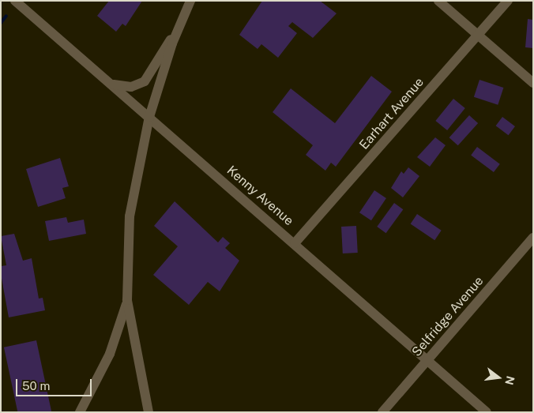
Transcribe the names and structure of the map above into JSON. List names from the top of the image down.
{
  "streets": {
    "street": ["Earhart Avenue", "Kenny Avenue", "Selfridge Avenue"]
  },
  "crossings": [
    ["Earhart Avenue", "Kenny Avenue"],
    ["Kenny Avenue", "Selfridge Avenue"]
  ],
  "scale_bar": "50 m",
  "north": "right"
}
